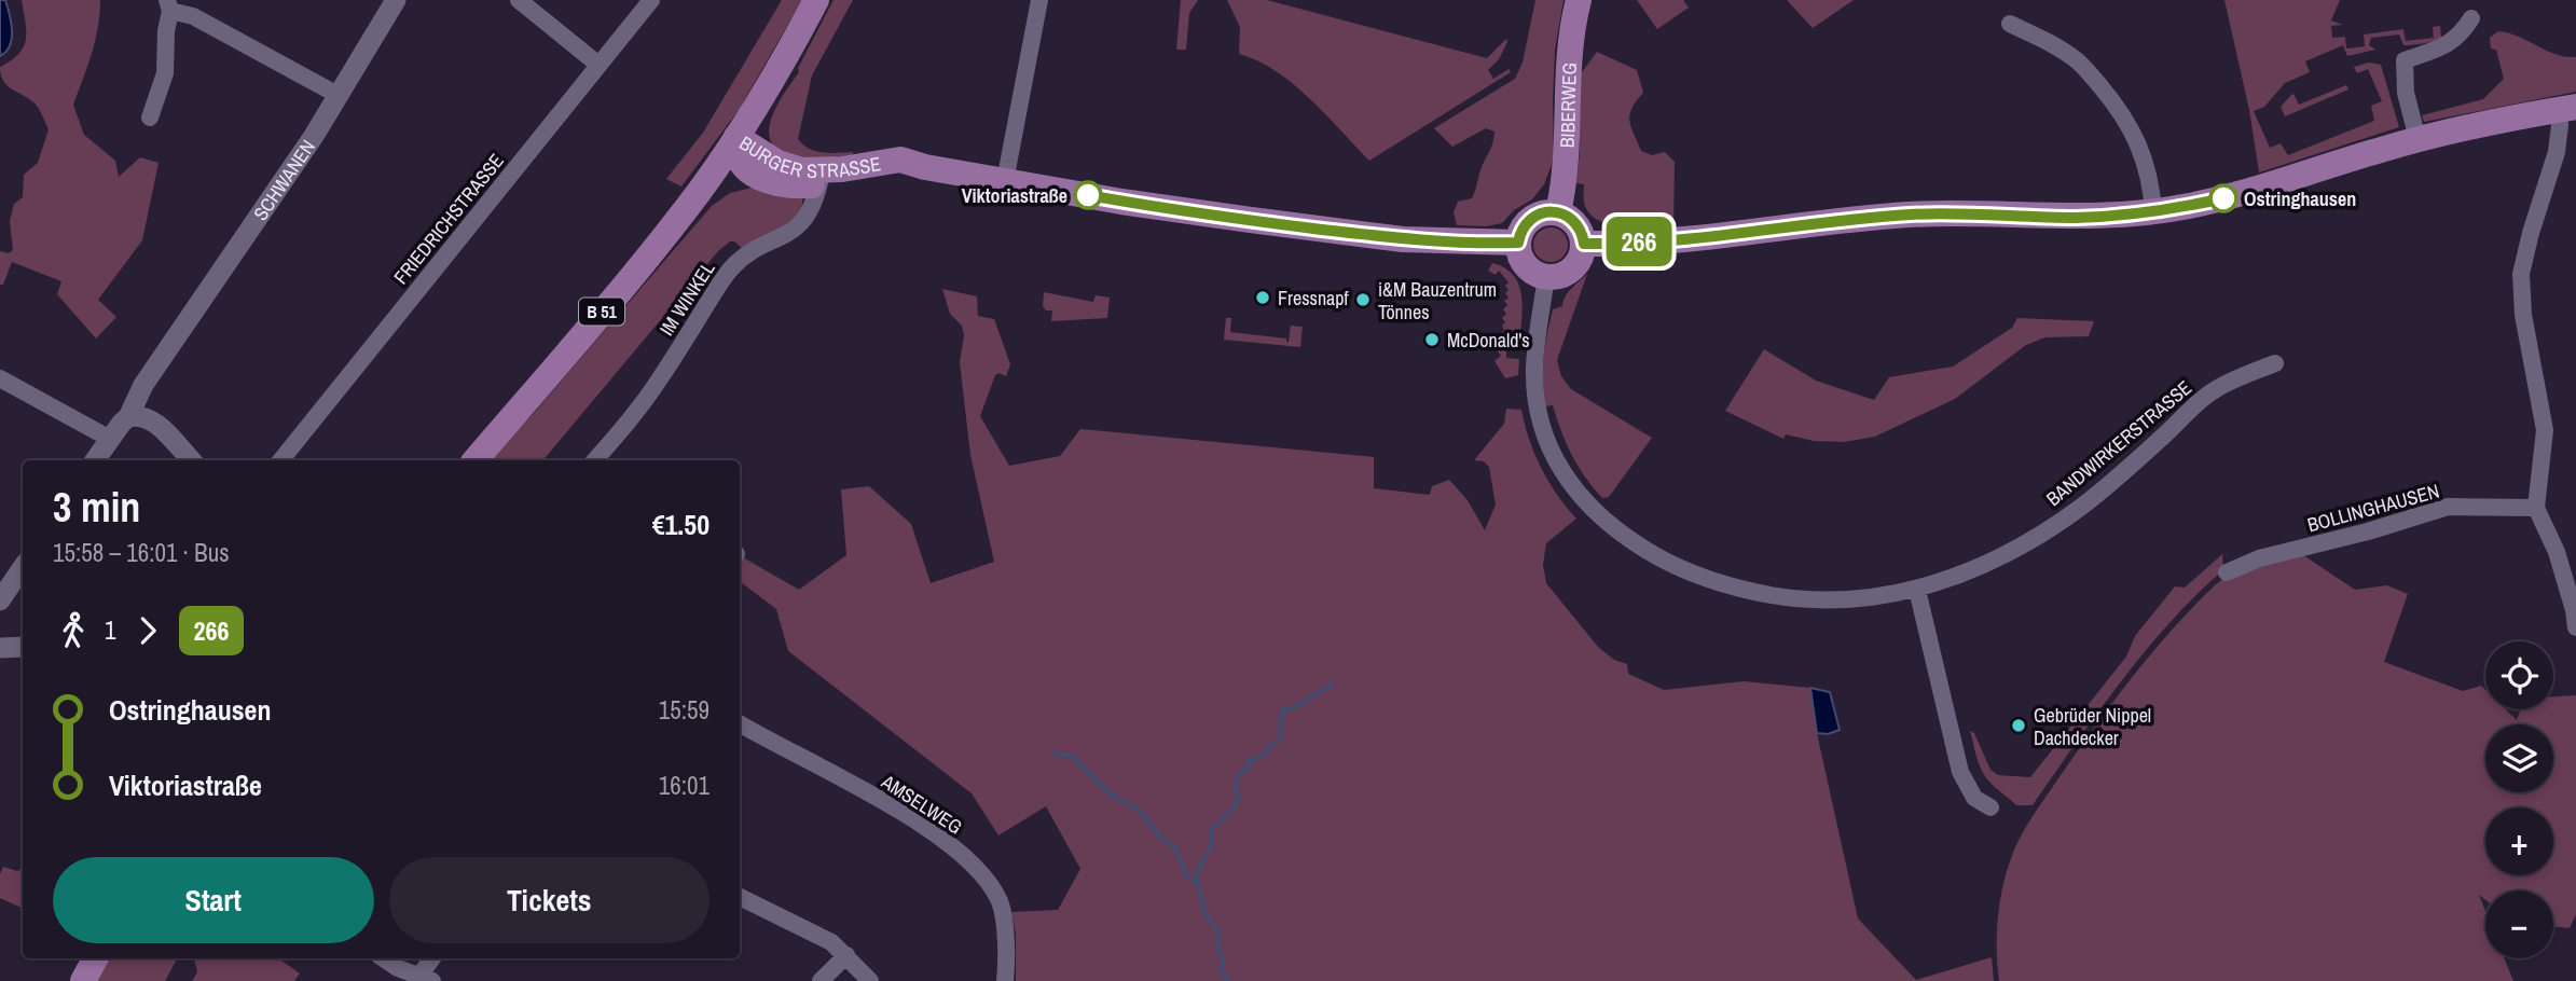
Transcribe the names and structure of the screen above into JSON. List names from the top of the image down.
{
  "streets": {
    "main road": ["BIBERWEG", "BURGER STRASSE", "B 51"],
    "street": [
      "SCHWANEN",
      "FRIEDRICHSTRASSE",
      "IM WINKEL",
      "BANDWIRKERSTRASSE",
      "BOLLINGHAUSEN",
      "AMSELWEG"
    ]
  },
  "crossings": [
    ["BIBERWEG", "BURGER STRASSE"],
    ["BIBERWEG", "BANDWIRKERSTRASSE"],
    ["BURGER STRASSE", "IM WINKEL"],
    ["BURGER STRASSE", "B 51"],
    ["BURGER STRASSE", "BANDWIRKERSTRASSE"]
  ],
  "places": [
    "Viktoriastraße",
    "Ostringhausen",
    "Fressnapf",
    "i&M Bauzentrum Tönnes",
    "McDonald's",
    "Gebrüder Nippel Dachdecker"
  ],
  "lines": ["bus line 266"],
  "page": {
    "on_map": "266",
    "heading": ["3 min", "15:58 – 16:01 · Bus", "€1.50"],
    "legs": ["1", "266"],
    "map_buttons": ["+", "−"],
    "list": [
      {
        "name": "Ostringhausen",
        "value": "15:59"
      },
      {
        "name": "Viktoriastraße",
        "value": "16:01"
      }
    ],
    "buttons": ["Start", "Tickets"]
  }
}
